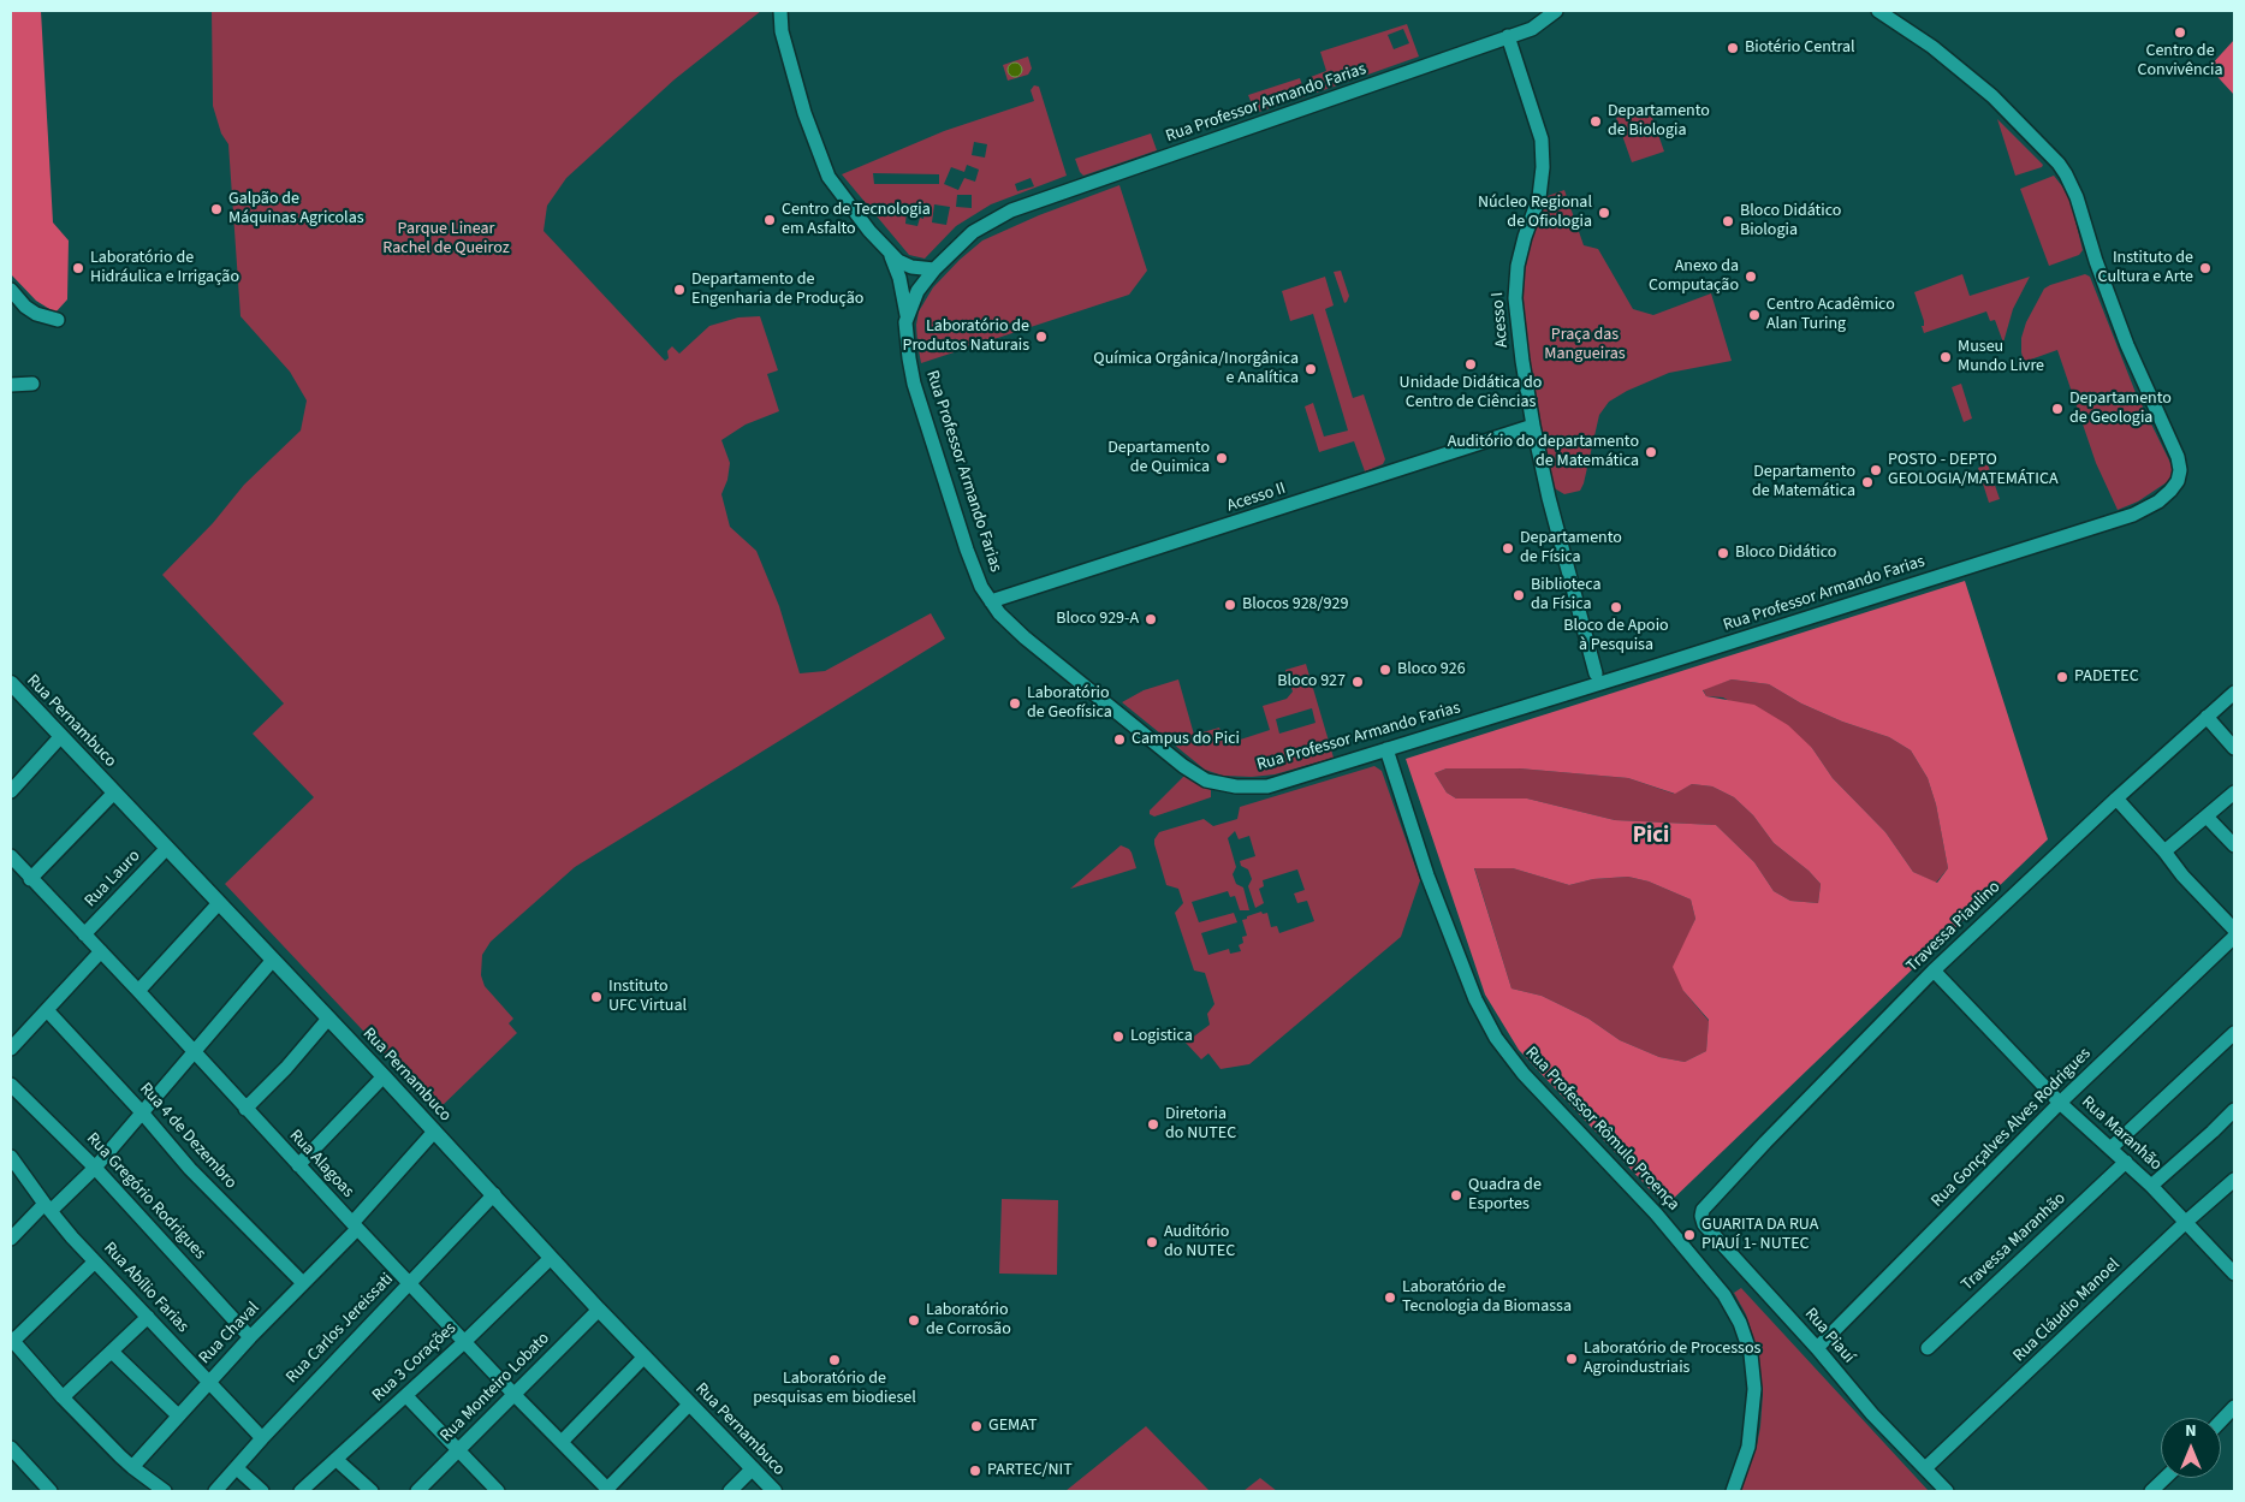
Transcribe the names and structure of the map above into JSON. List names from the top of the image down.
{
  "streets": {
    "street": [
      "Rua Professor Armando Farias",
      "Acesso I",
      "Acesso II",
      "Rua Pernambuco",
      "Rua Lauro",
      "Travessa Piaulino",
      "Rua Gonçalves Alves Rodrigues",
      "Rua Professor Rômulo Proença",
      "Rua Maranhão",
      "Rua 4 de Dezembro",
      "Rua Alagoas",
      "Rua Gregório Rodrigues",
      "Travessa Maranhão",
      "Rua Abílio Farias",
      "Rua Cláudio Manoel",
      "Rua Carlos Jereissati",
      "Rua Chaval",
      "Rua Piauí",
      "Rua 3 Corações",
      "Rua Monteiro Lobato"
    ]
  },
  "crossings": [
    ["Rua Professor Armando Farias", "Acesso I"],
    ["Rua Professor Armando Farias", "Acesso II"],
    ["Rua Professor Armando Farias", "Rua Professor Rômulo Proença"],
    ["Acesso I", "Acesso II"],
    ["Rua Pernambuco", "Rua Lauro"],
    ["Rua Pernambuco", "Rua Carlos Jereissati"],
    ["Rua Pernambuco", "Rua Chaval"],
    ["Rua Pernambuco", "Rua 3 Corações"],
    ["Rua Pernambuco", "Rua Monteiro Lobato"],
    ["Rua Lauro", "Rua Alagoas"],
    ["Travessa Piaulino", "Rua Maranhão"],
    ["Travessa Piaulino", "Rua Piauí"],
    ["Rua Gonçalves Alves Rodrigues", "Rua Maranhão"],
    ["Rua Gonçalves Alves Rodrigues", "Rua Piauí"],
    ["Rua Maranhão", "Travessa Maranhão"],
    ["Rua Maranhão", "Rua Cláudio Manoel"],
    ["Rua 4 de Dezembro", "Rua Chaval"],
    ["Rua Alagoas", "Rua Carlos Jereissati"],
    ["Rua Alagoas", "Rua Chaval"],
    ["Rua Alagoas", "Rua 3 Corações"],
    ["Rua Alagoas", "Rua Monteiro Lobato"],
    ["Rua Gregório Rodrigues", "Rua Chaval"],
    ["Rua Abílio Farias", "Rua Carlos Jereissati"],
    ["Rua Abílio Farias", "Rua Chaval"],
    ["Rua Cláudio Manoel", "Rua Piauí"]
  ],
  "districts": ["Pici"],
  "parks": ["Parque Linear Rachel de Queiroz", "Praça das Mangueiras"],
  "places": [
    "Centro de Convivência",
    "Biotério Central",
    "Departamento de Biologia",
    "Galpão de Máquinas Agricolas",
    "Núcleo Regional de Ofiologia",
    "Centro de Tecnologia em Asfalto",
    "Bloco Didático Biologia",
    "Laboratório de Hidráulica e Irrigação",
    "Instituto de Cultura e Arte",
    "Anexo da Computação",
    "Departamento de Engenharia de Produção",
    "Centro Acadêmico Alan Turing",
    "Laboratório de Produtos Naturais",
    "Museu Mundo Livre",
    "Unidade Didática do Centro de Ciências",
    "Química Orgânica/Inorgânica e Analítica",
    "Departamento de Geologia",
    "Auditório do departamento de Matemática",
    "Departamento de Quimica",
    "POSTO - DEPTO GEOLOGIA/MATEMÁTICA",
    "Departamento de Matemática",
    "Departamento de Física",
    "Bloco Didático",
    "Biblioteca da Física",
    "Blocos 928/929",
    "Bloco de Apoio à Pesquisa",
    "Bloco 929-A",
    "Bloco 926",
    "PADETEC",
    "Bloco 927",
    "Laboratório de Geofísica",
    "Campus do Pici",
    "Instituto UFC Virtual",
    "Logistica",
    "Diretoria do NUTEC",
    "Quadra de Esportes",
    "GUARITA DA RUA PIAUÍ 1- NUTEC",
    "Auditório do NUTEC",
    "Laboratório de Tecnologia da Biomassa",
    "Laboratório de Corrosão",
    "Laboratório de Processos Agroindustriais",
    "Laboratório de pesquisas em biodiesel",
    "GEMAT",
    "PARTEC/NIT"
  ],
  "north": "top"
}
